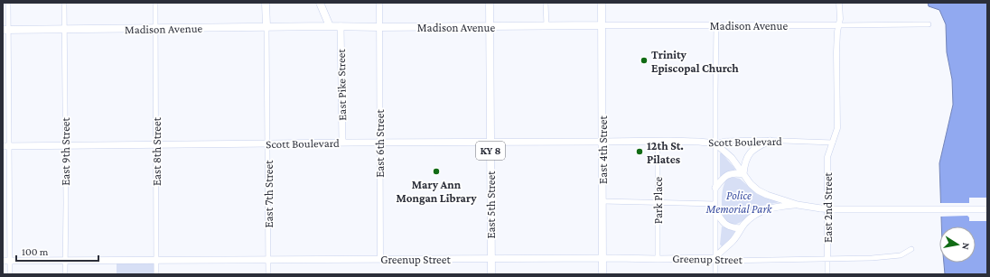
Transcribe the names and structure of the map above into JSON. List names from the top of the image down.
{
  "streets": {
    "main road": [
      "Madison Avenue",
      "East Pike Street",
      "Scott Boulevard",
      "East 4th Street",
      "KY 8",
      "East 5th Street",
      "Greenup Street"
    ],
    "street": [
      "East 6th Street",
      "East 9th Street",
      "East 8th Street",
      "East 7th Street",
      "Park Place",
      "East 2nd Street"
    ]
  },
  "crossings": [
    ["Madison Avenue", "East Pike Street"],
    ["Madison Avenue", "East 6th Street"],
    ["Madison Avenue", "East 4th Street"],
    ["Madison Avenue", "KY 8"],
    ["Madison Avenue", "East 9th Street"],
    ["Madison Avenue", "East 8th Street"],
    ["Madison Avenue", "East 7th Street"],
    ["Madison Avenue", "East 5th Street"],
    ["Madison Avenue", "East 2nd Street"],
    ["East Pike Street", "Scott Boulevard"],
    ["Scott Boulevard", "East 6th Street"],
    ["Scott Boulevard", "East 4th Street"],
    ["Scott Boulevard", "East 9th Street"],
    ["Scott Boulevard", "East 8th Street"],
    ["Scott Boulevard", "East 7th Street"],
    ["Scott Boulevard", "Park Place"],
    ["Scott Boulevard", "East 5th Street"],
    ["Scott Boulevard", "East 2nd Street"],
    ["East 6th Street", "Greenup Street"],
    ["East 4th Street", "Greenup Street"],
    ["KY 8", "East 5th Street"],
    ["East 9th Street", "Greenup Street"],
    ["East 8th Street", "Greenup Street"],
    ["East 7th Street", "Greenup Street"],
    ["Park Place", "Greenup Street"],
    ["East 5th Street", "Greenup Street"],
    ["East 2nd Street", "Greenup Street"]
  ],
  "parks": ["Police Memorial Park"],
  "places": ["Trinity Episcopal Church", "12th St. Pilates", "Mary Ann Mongan Library"],
  "scale_bar": "100 m",
  "north": "right"
}
